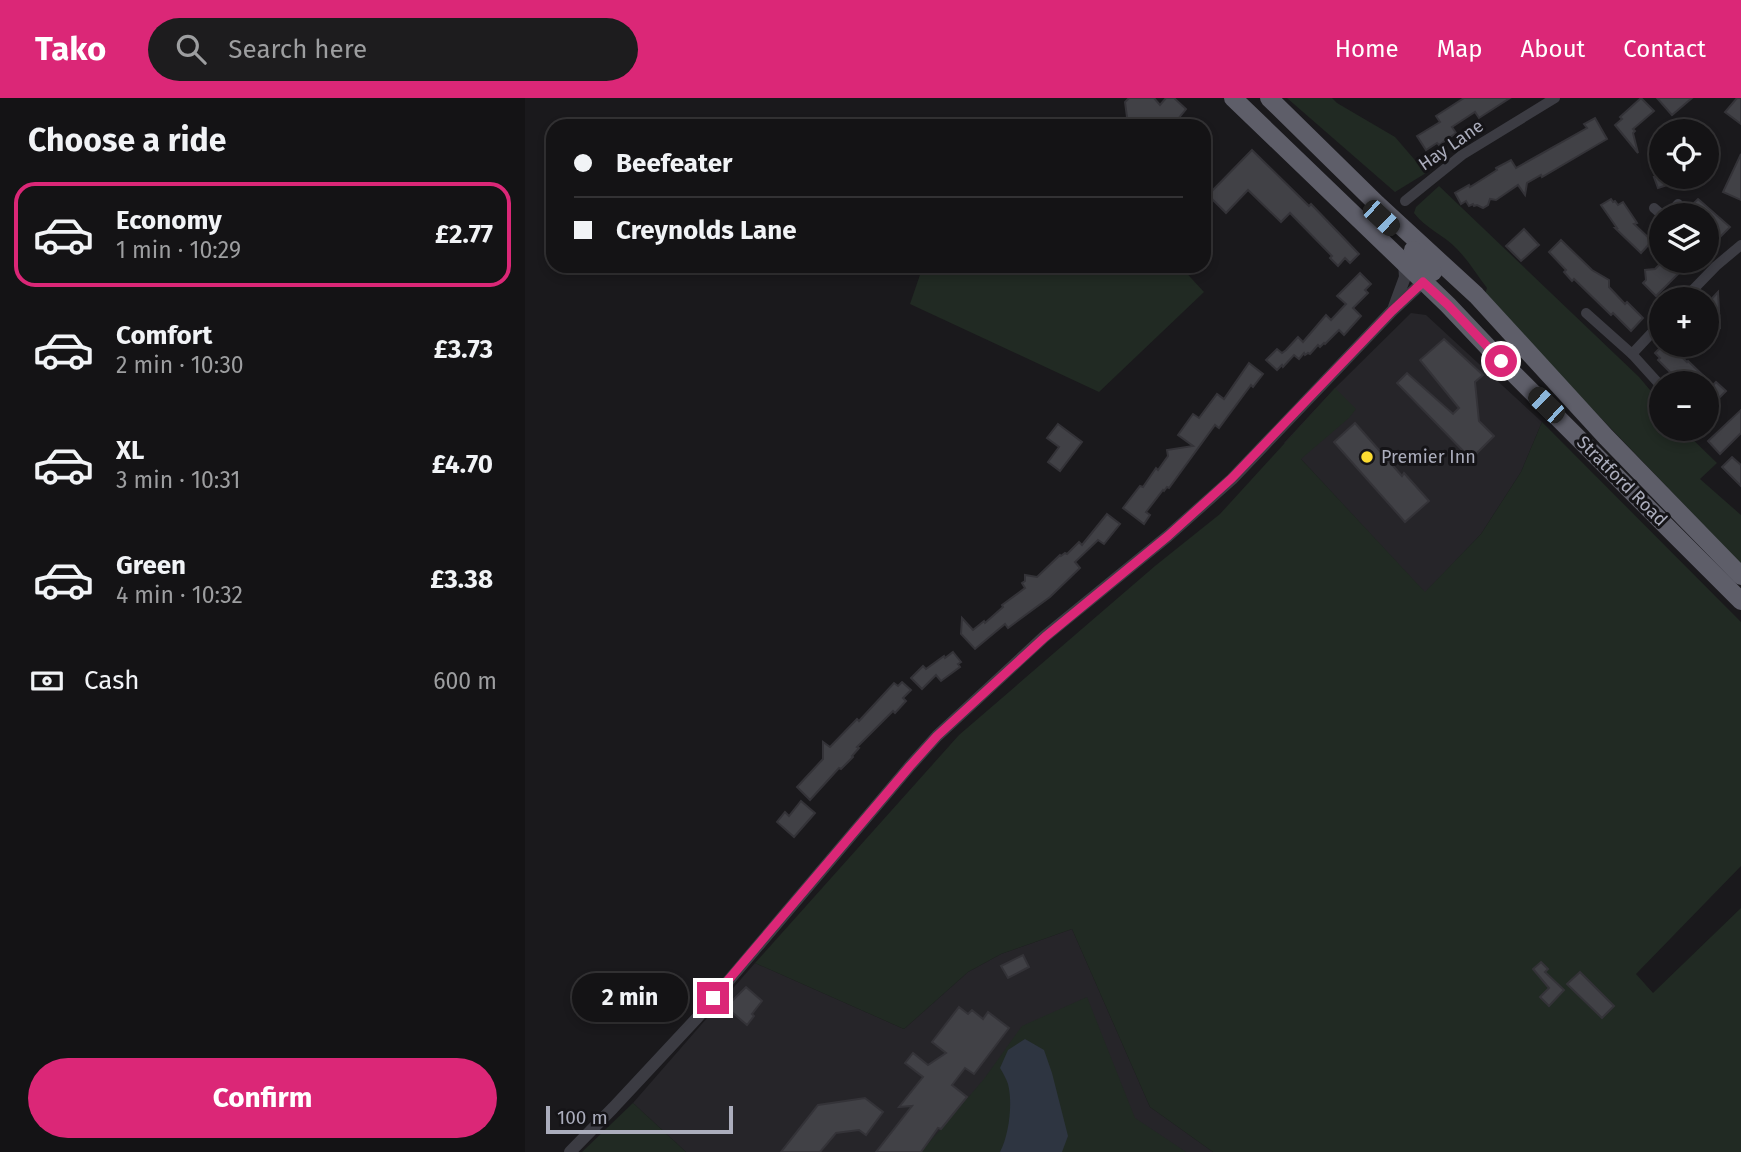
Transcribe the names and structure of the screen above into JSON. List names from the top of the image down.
{
  "streets": {
    "highway": ["Stratford Road"],
    "street": ["Hay Lane"]
  },
  "places": ["Premier Inn"],
  "scale_bar": "100 m",
  "page": {
    "header": "Tako",
    "search": "Search here",
    "nav": [
      "Home",
      "Map",
      "About",
      "Contact"
    ],
    "heading": "Choose a ride",
    "map_buttons": ["+", "−"],
    "banner": ["Beefeater", "Creynolds Lane"],
    "list": [
      {
        "name": "Economy",
        "note": "1 min · 10:29",
        "value": "£2.77"
      },
      {
        "name": "Comfort",
        "note": "2 min · 10:30",
        "value": "£3.73"
      },
      {
        "name": "XL",
        "note": "3 min · 10:31",
        "value": "£4.70"
      },
      {
        "name": "Green",
        "note": "4 min · 10:32",
        "value": "£3.38"
      }
    ],
    "pay": ["Cash", "600 m"],
    "bubble": "2 min",
    "buttons": "Confirm",
    "scale": "100 m"
  }
}
